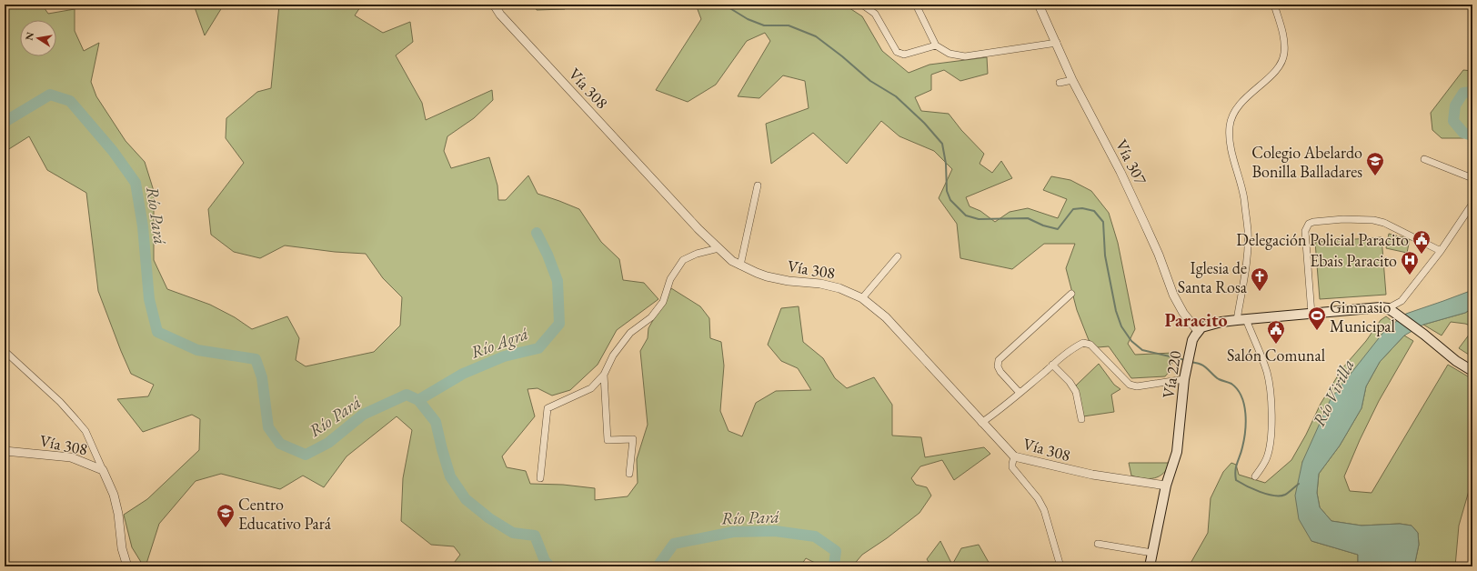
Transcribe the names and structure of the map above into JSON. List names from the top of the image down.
{
  "streets": {
    "main road": ["Vía 220"],
    "street": ["Vía 308", "Vía 307"]
  },
  "crossings": [
    ["Vía 308", "Vía 220"],
    ["Vía 307", "Vía 220"]
  ],
  "districts": ["Paracito"],
  "water": ["Río Pará", "Río Agrá", "Río Virilla"],
  "places": {
    "school or university": ["Colegio Abelardo Bonilla Balladares", "Centro Educativo Pará"],
    "public building": ["Delegación Policial Paracito", "Salón Comunal"],
    "hospital": ["Ebais Paracito"],
    "church": ["Iglesia de Santa Rosa"],
    "sports": ["Gimnasio Municipal"]
  },
  "north": "left"
}
